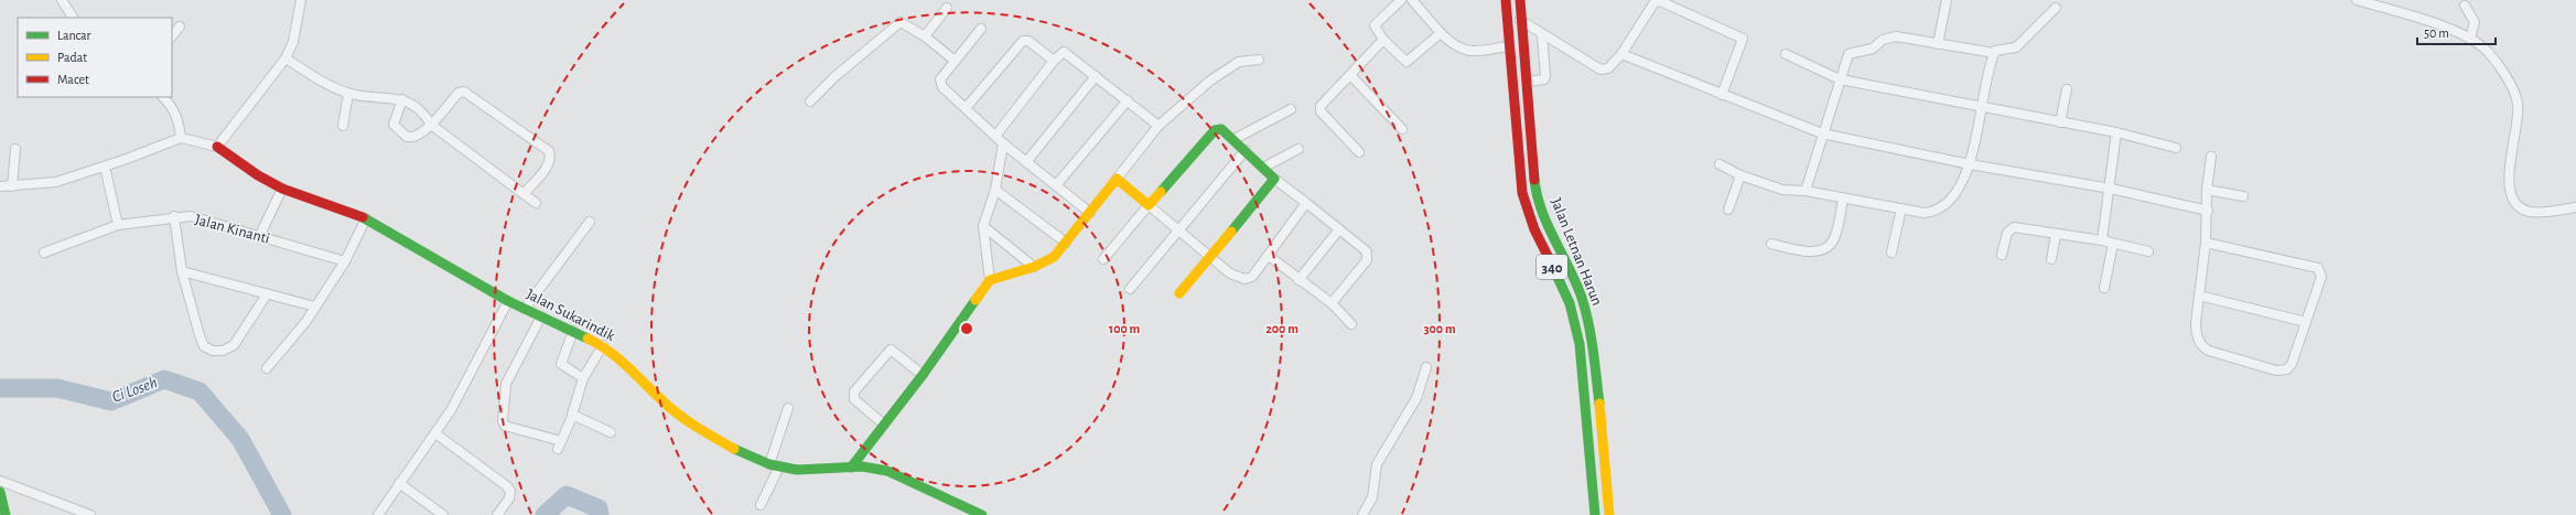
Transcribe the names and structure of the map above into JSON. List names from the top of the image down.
{
  "streets": {
    "main road": ["Jalan Letnan Harun", "340", "Jalan Sukarindik"],
    "street": ["Jalan Kinanti"]
  },
  "water": ["Ci Loseh"],
  "legend": ["Lancar", "Padat", "Macet"],
  "scale_bar": "50 m",
  "rings": ["100 m", "200 m", "300 m"]
}
